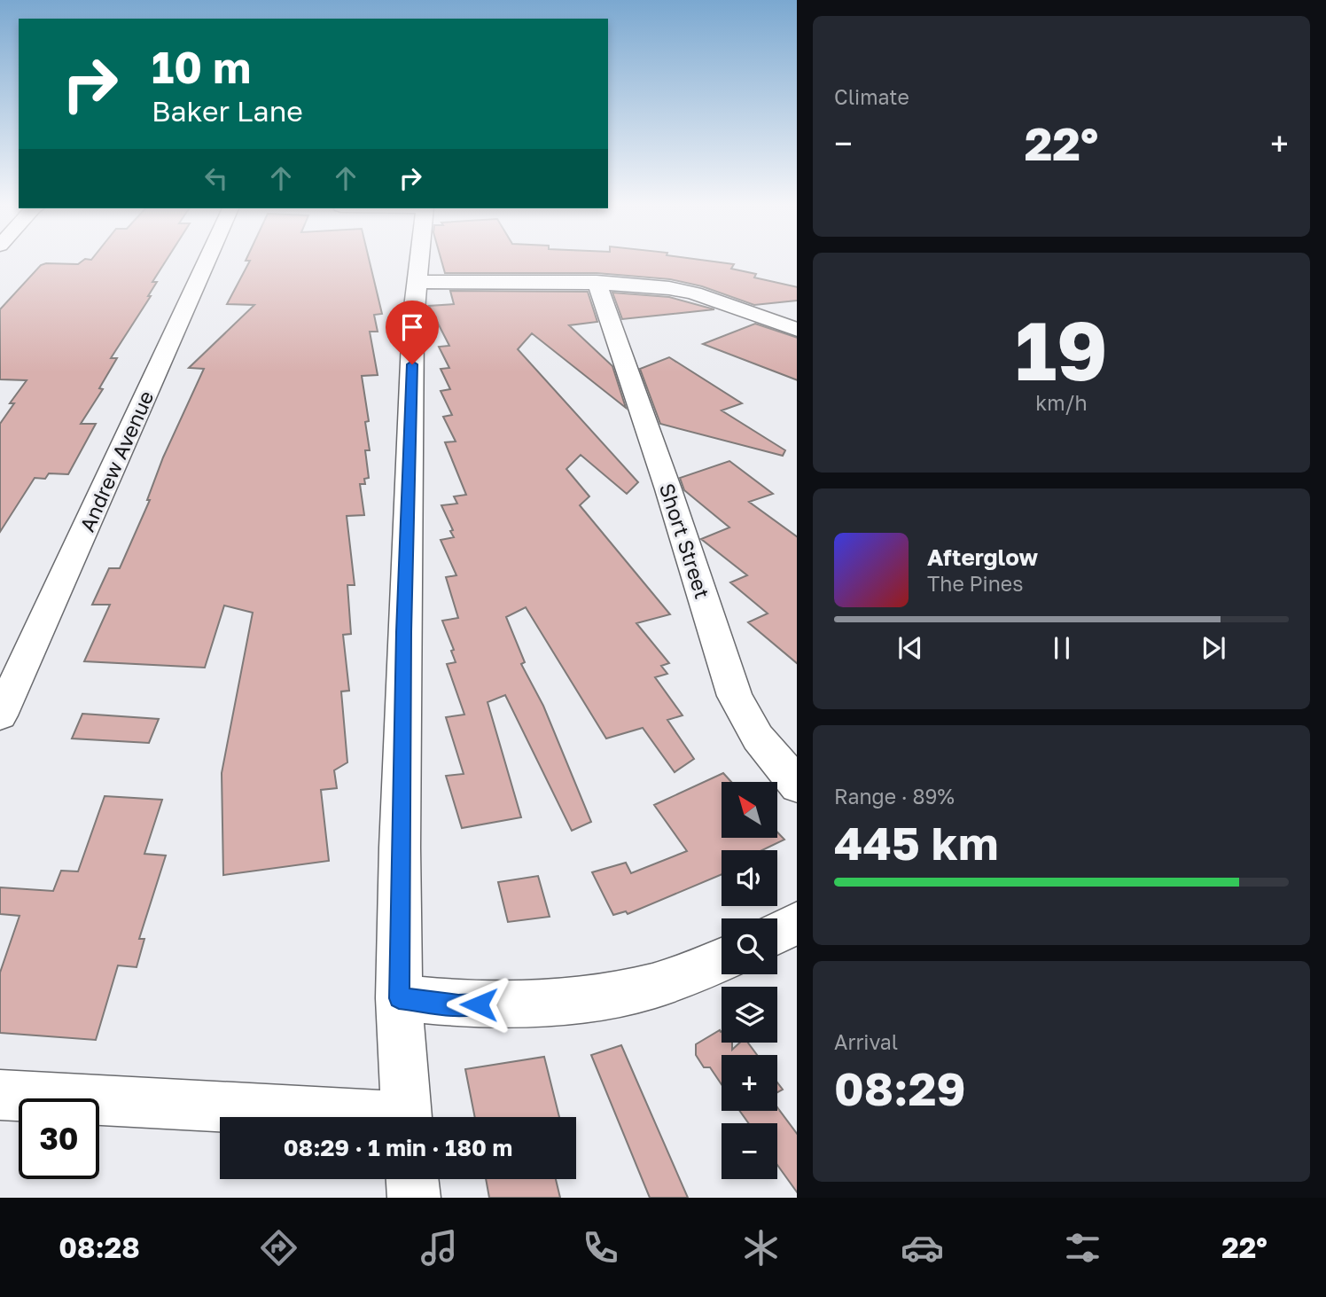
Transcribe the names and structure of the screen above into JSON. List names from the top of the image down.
{
  "streets": {
    "street": ["Andrew Avenue", "Short Street"]
  },
  "north": "top left",
  "page": {
    "tile": [
      "Climate",
      ["19", "km/h"],
      ["Range · 89%", "445 km"],
      ["Arrival", "08:29"]
    ],
    "turn": ["10 m", "Baker Lane"],
    "heat": ["−", "22°", "+"],
    "song": ["Afterglow", "The Pines"],
    "map_buttons": ["+", "−"],
    "limit": "30",
    "trip": "08:29 · 1 min · 180 m",
    "tabs": ["08:28", "22°"]
  }
}
